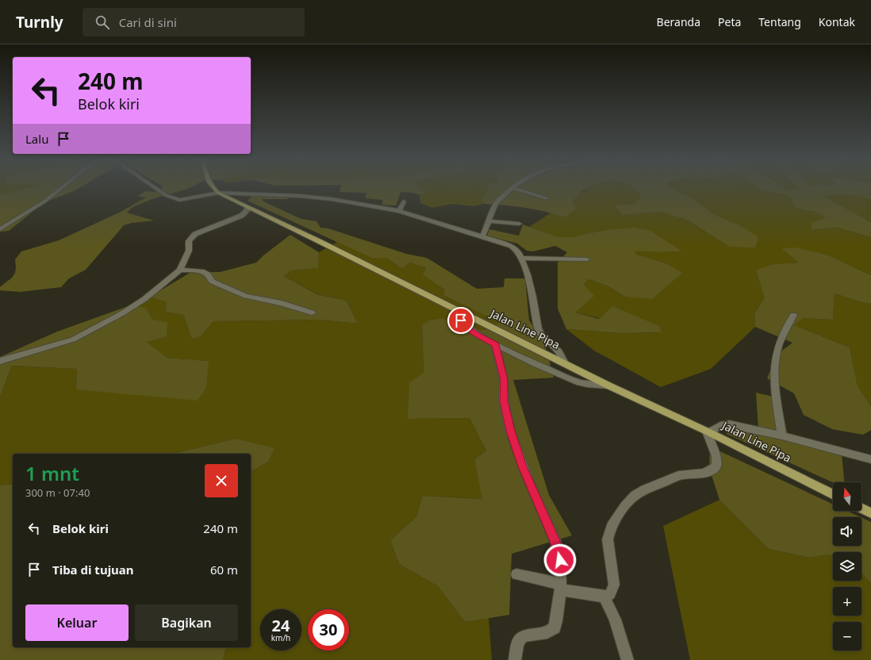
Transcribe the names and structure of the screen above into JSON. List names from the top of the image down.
{
  "streets": {
    "main road": ["Jalan Line Pipa"]
  },
  "north": "top",
  "page": {
    "header": "Turnly",
    "search": "Cari di sini",
    "nav": [
      "Beranda",
      "Peta",
      "Tentang",
      "Kontak"
    ],
    "turn": ["240 m", "Belok kiri"],
    "then": "Lalu",
    "heading": ["1 mnt", "300 m · 07:40"],
    "map_buttons": ["+", "−"],
    "list": [
      {
        "name": "Belok kiri",
        "value": "240 m"
      },
      {
        "name": "Tiba di tujuan",
        "value": "60 m"
      }
    ],
    "buttons": ["Keluar", "Bagikan"],
    "speed": "24 km/h",
    "limit": "30"
  }
}
